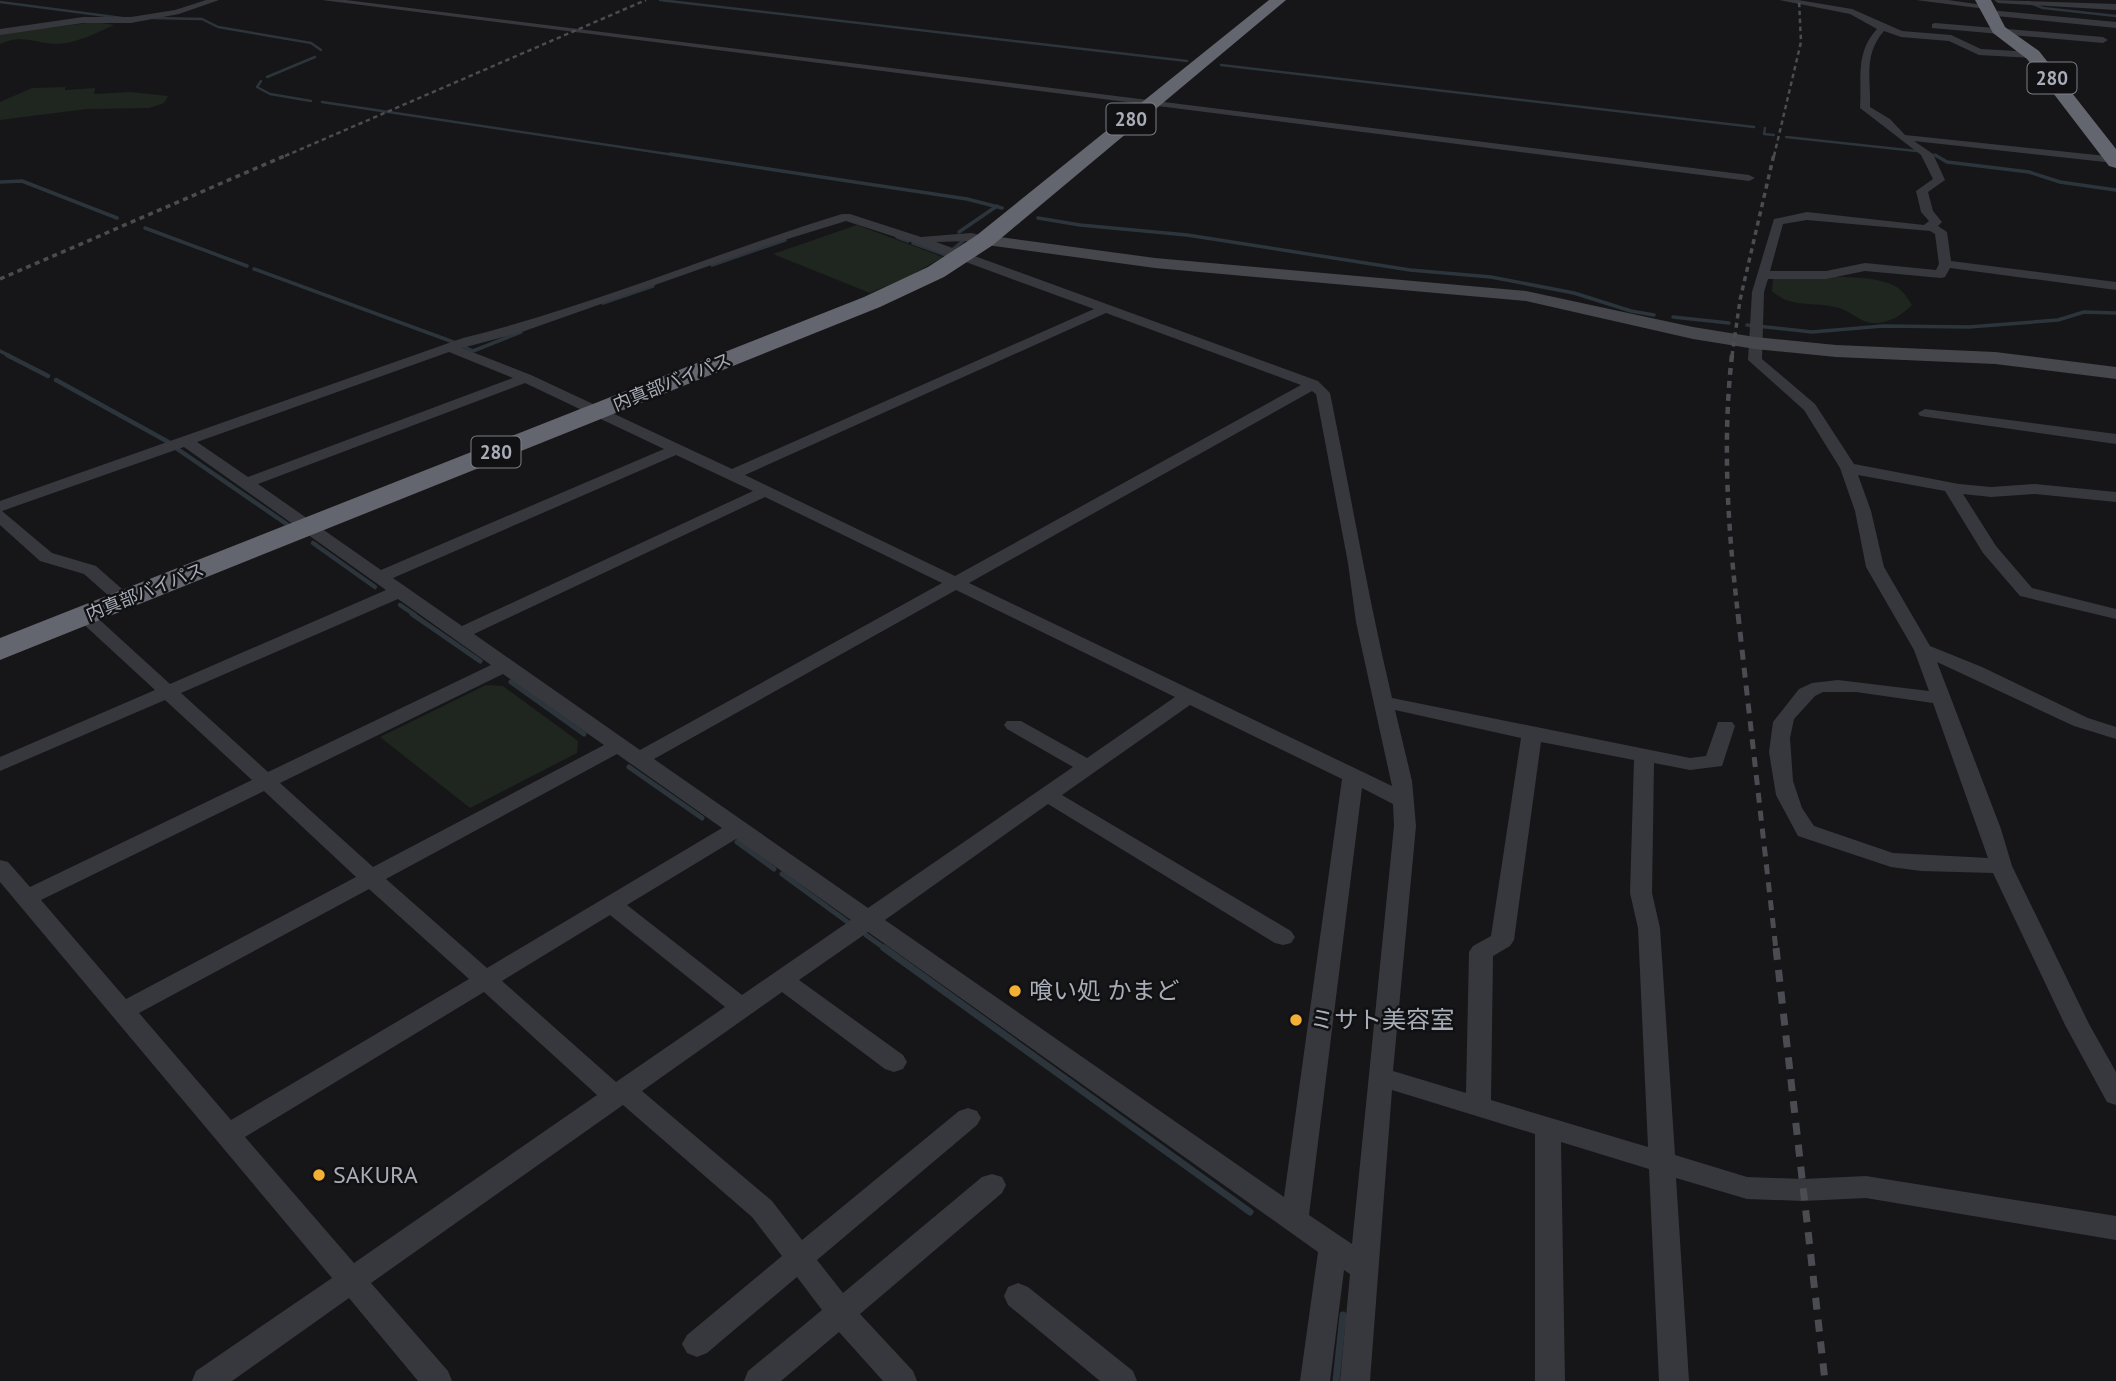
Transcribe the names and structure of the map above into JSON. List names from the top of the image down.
{
  "streets": {
    "highway": ["280", "内真部バイパス"]
  },
  "places": ["喰い処 かまど", "ミサト美容室", "SAKURA"]
}
